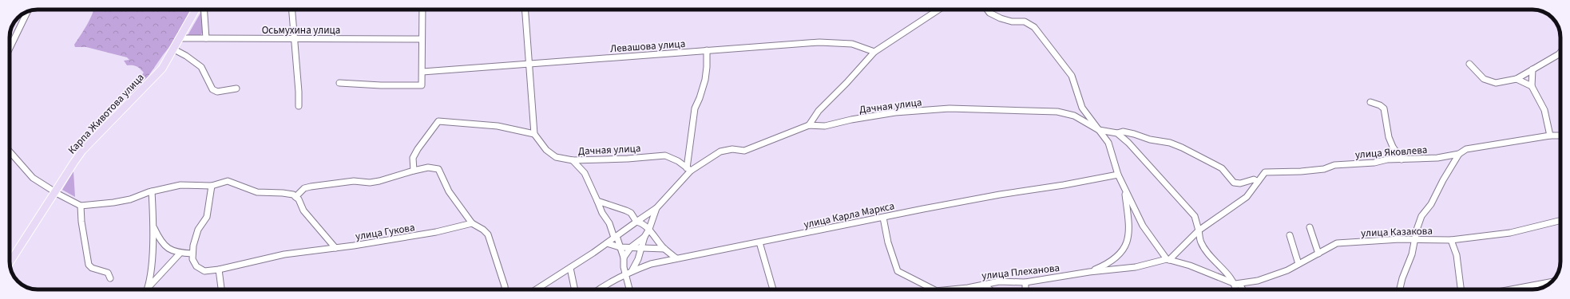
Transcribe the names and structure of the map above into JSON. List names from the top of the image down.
{
  "streets": {
    "main road": ["Карпа Животова улица"],
    "street": [
      "Осьмухина улица",
      "Левашова улица",
      "Дачная улица",
      "улица Яковлева",
      "улица Карла Маркса",
      "улица Гукова",
      "улица Казакова",
      "улица Плеханова"
    ]
  },
  "crossings": [
    ["Осьмухина улица", "Карпа Животова улица"],
    ["улица Яковлева", "улица Плеханова"]
  ]
}
